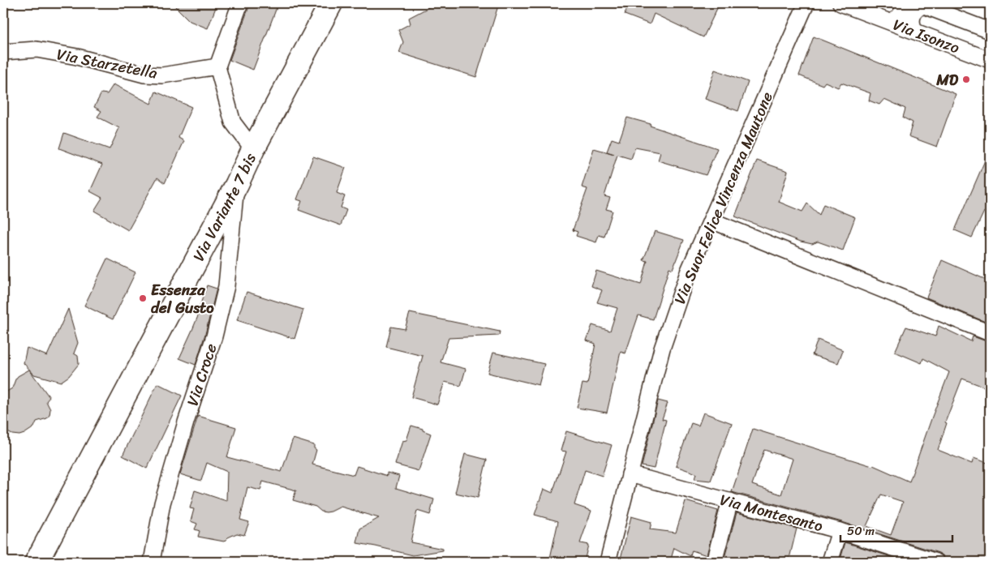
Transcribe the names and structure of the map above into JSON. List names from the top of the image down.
{
  "streets": {
    "main road": ["Via Variante 7 bis"],
    "street": [
      "Via Isonzo",
      "Via Starzetella",
      "Via Suor Felice Vincenza Mautone",
      "Via Croce",
      "Via Montesanto"
    ]
  },
  "crossings": [
    ["Via Suor Felice Vincenza Mautone", "Via Montesanto"],
    ["Via Variante 7 bis", "Via Croce"]
  ],
  "places": ["MD", "Essenza del Gusto"],
  "scale_bar": "50 m"
}
